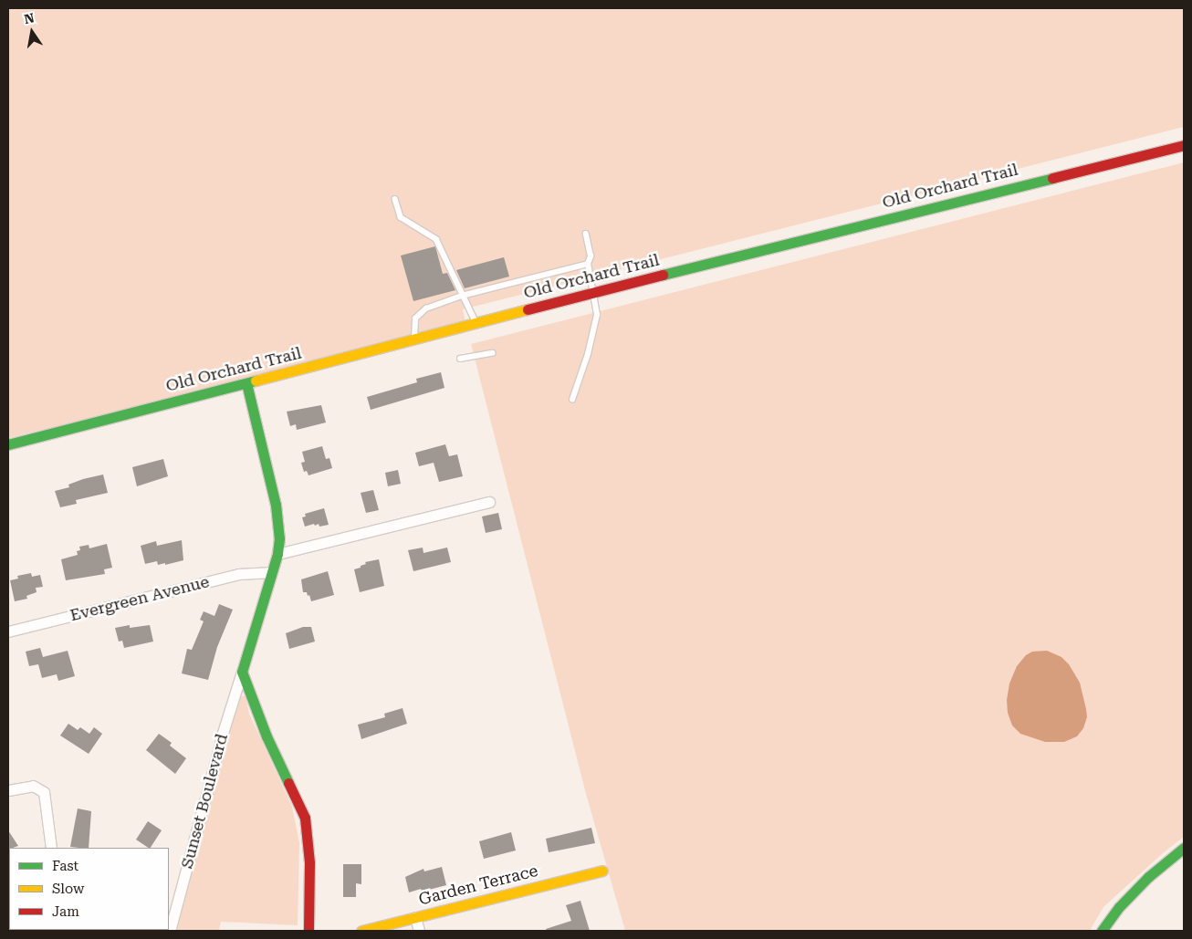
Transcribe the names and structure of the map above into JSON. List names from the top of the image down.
{
  "streets": {
    "street": [
      "Old Orchard Trail",
      "Evergreen Avenue",
      "Sunset Boulevard",
      "Garden Terrace"
    ]
  },
  "legend": ["Fast", "Slow", "Jam"],
  "north": "top"
}
